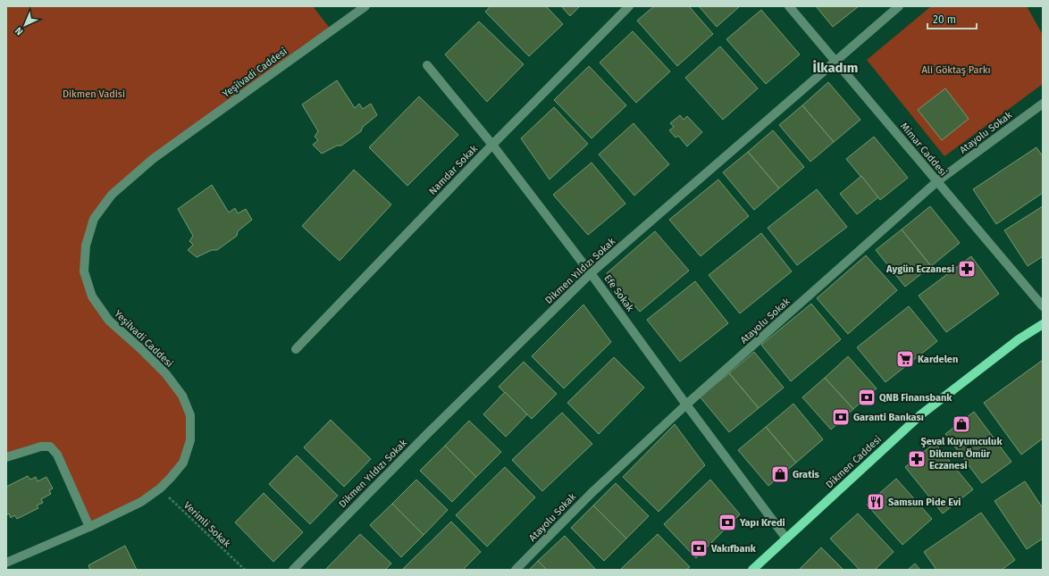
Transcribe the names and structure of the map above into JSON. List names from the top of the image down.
{
  "streets": {
    "main road": ["Dikmen Caddesi"],
    "street": [
      "Yeşilvadi Caddesi",
      "Atayolu Sokak",
      "Mimar Caddesi",
      "Namdar Sokak",
      "Dikmen Yıldızı Sokak",
      "Efe Sokak"
    ],
    "path": ["Verimli Sokak"]
  },
  "crossings": [
    ["Yeşilvadi Caddesi", "Verimli Sokak"],
    ["Atayolu Sokak", "Mimar Caddesi"],
    ["Atayolu Sokak", "Efe Sokak"],
    ["Mimar Caddesi", "Dikmen Yıldızı Sokak"],
    ["Namdar Sokak", "Efe Sokak"],
    ["Dikmen Yıldızı Sokak", "Efe Sokak"],
    ["Efe Sokak", "Dikmen Caddesi"]
  ],
  "districts": ["İlkadım"],
  "parks": ["Ali Göktaş Parkı", "Dikmen Vadisi"],
  "places": {
    "pharmacy": ["Aygün Eczanesi", "Dikmen Ömür Eczanesi"],
    "supermarket": ["Kardelen"],
    "bank": [
      "QNB Finansbank",
      "Garanti Bankası",
      "Yapı Kredi",
      "Vakıfbank"
    ],
    "shop": ["Şeval Kuyumculuk", "Gratis"],
    "restaurant": ["Samsun Pide Evi"]
  },
  "scale_bar": "20 m",
  "north": "bottom left"
}
